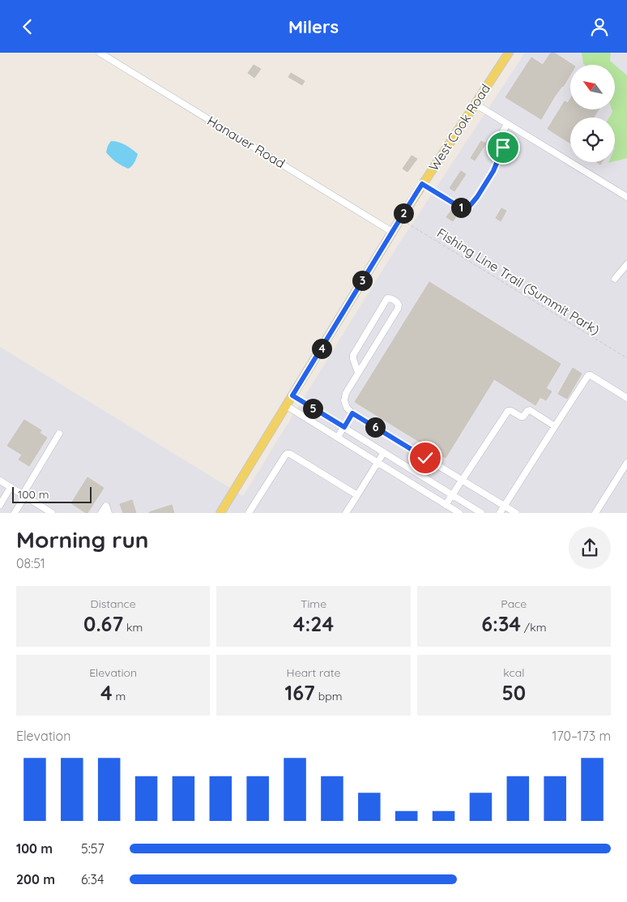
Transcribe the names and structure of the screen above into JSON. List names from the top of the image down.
{
  "streets": {
    "main road": ["West Cook Road"],
    "street": ["Hanauer Road"],
    "path": ["Fishing Line Trail (Summit Park)"]
  },
  "crossings": [
    ["West Cook Road", "Hanauer Road"],
    ["West Cook Road", "Fishing Line Trail (Summit Park)"]
  ],
  "scale_bar": "100 m",
  "north": "top left",
  "page": {
    "header": "Milers",
    "pins": [
      "1",
      "2",
      "3",
      "4",
      "5",
      "6"
    ],
    "scale": "100 m",
    "heading": ["Morning run", "08:51"],
    "stats": [
      ["Distance", "0.67 km"],
      ["Time", "4:24"],
      ["Pace", "6:34 /km"],
      ["Elevation", "4 m"],
      ["Heart rate", "167 bpm"],
      ["kcal", "50"]
    ],
    "chart": ["Elevation", "170–173 m"],
    "list": [
      {
        "name": "100 m",
        "note": "5:57"
      },
      {
        "name": "200 m",
        "note": "6:34"
      }
    ]
  }
}
